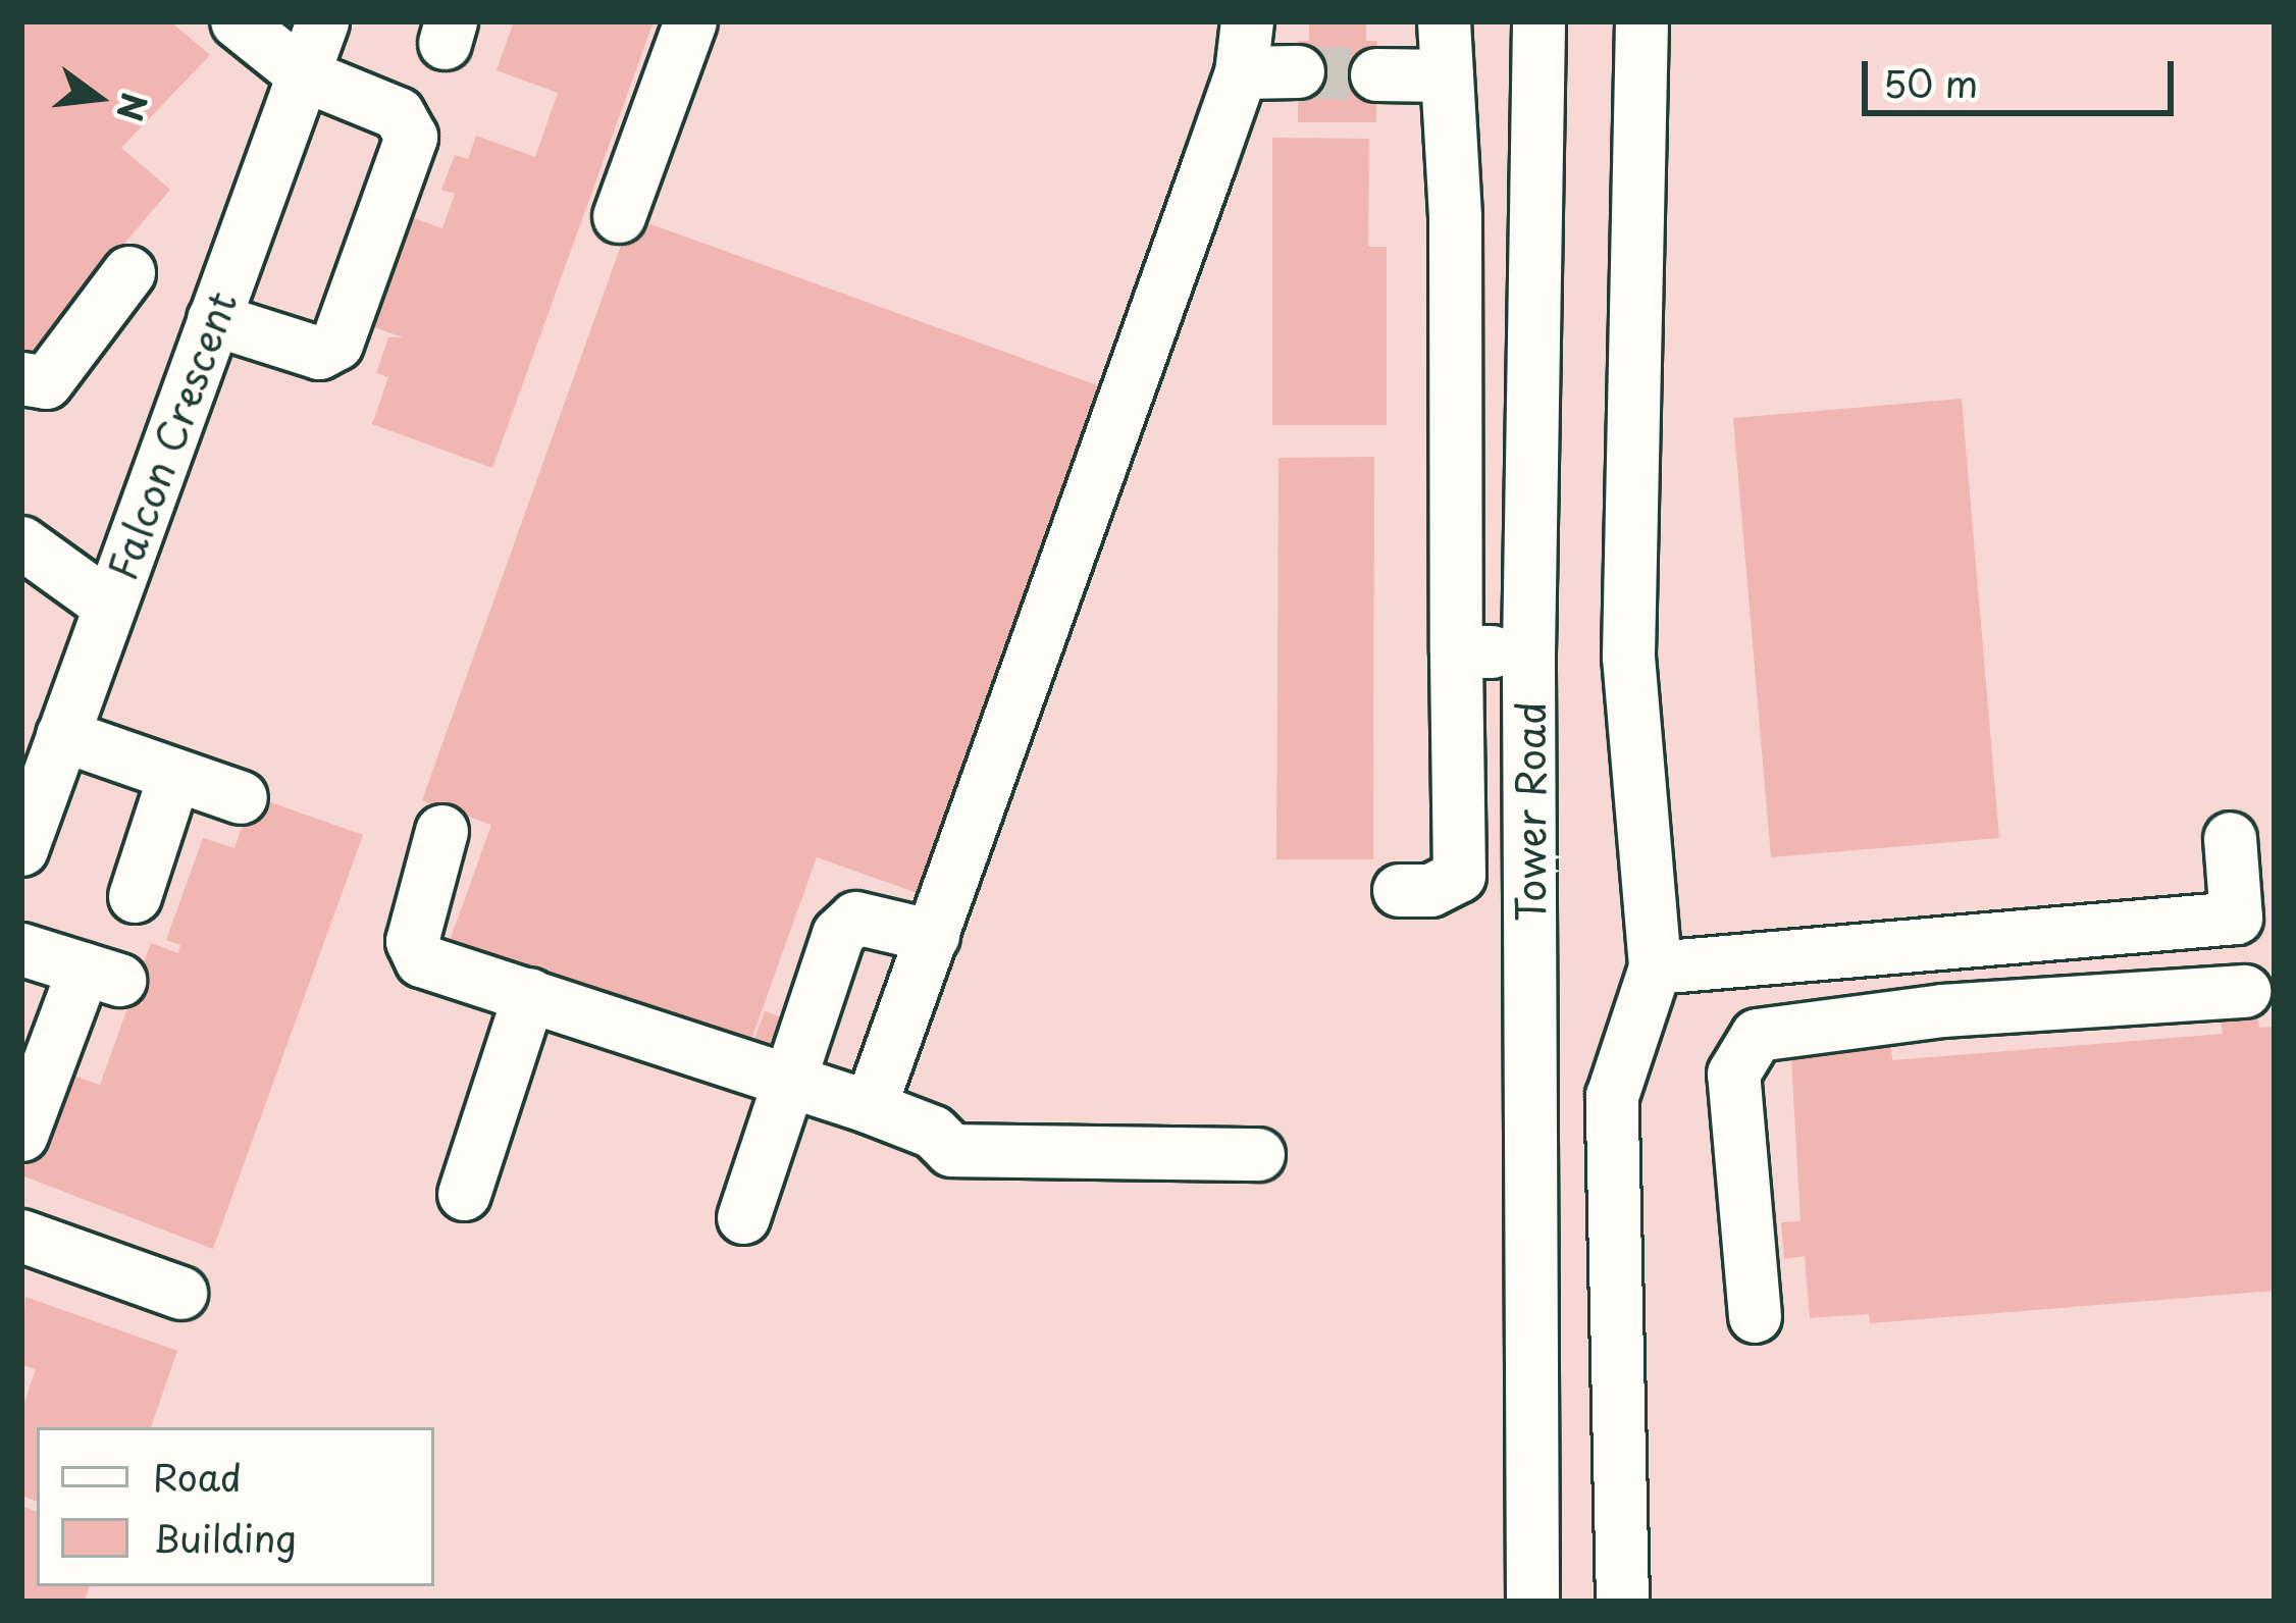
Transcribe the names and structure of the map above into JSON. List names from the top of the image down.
{
  "streets": {
    "street": ["Falcon Crescent", "Tower Road"]
  },
  "legend": ["Road", "Building"],
  "scale_bar": "50 m",
  "north": "right"
}
